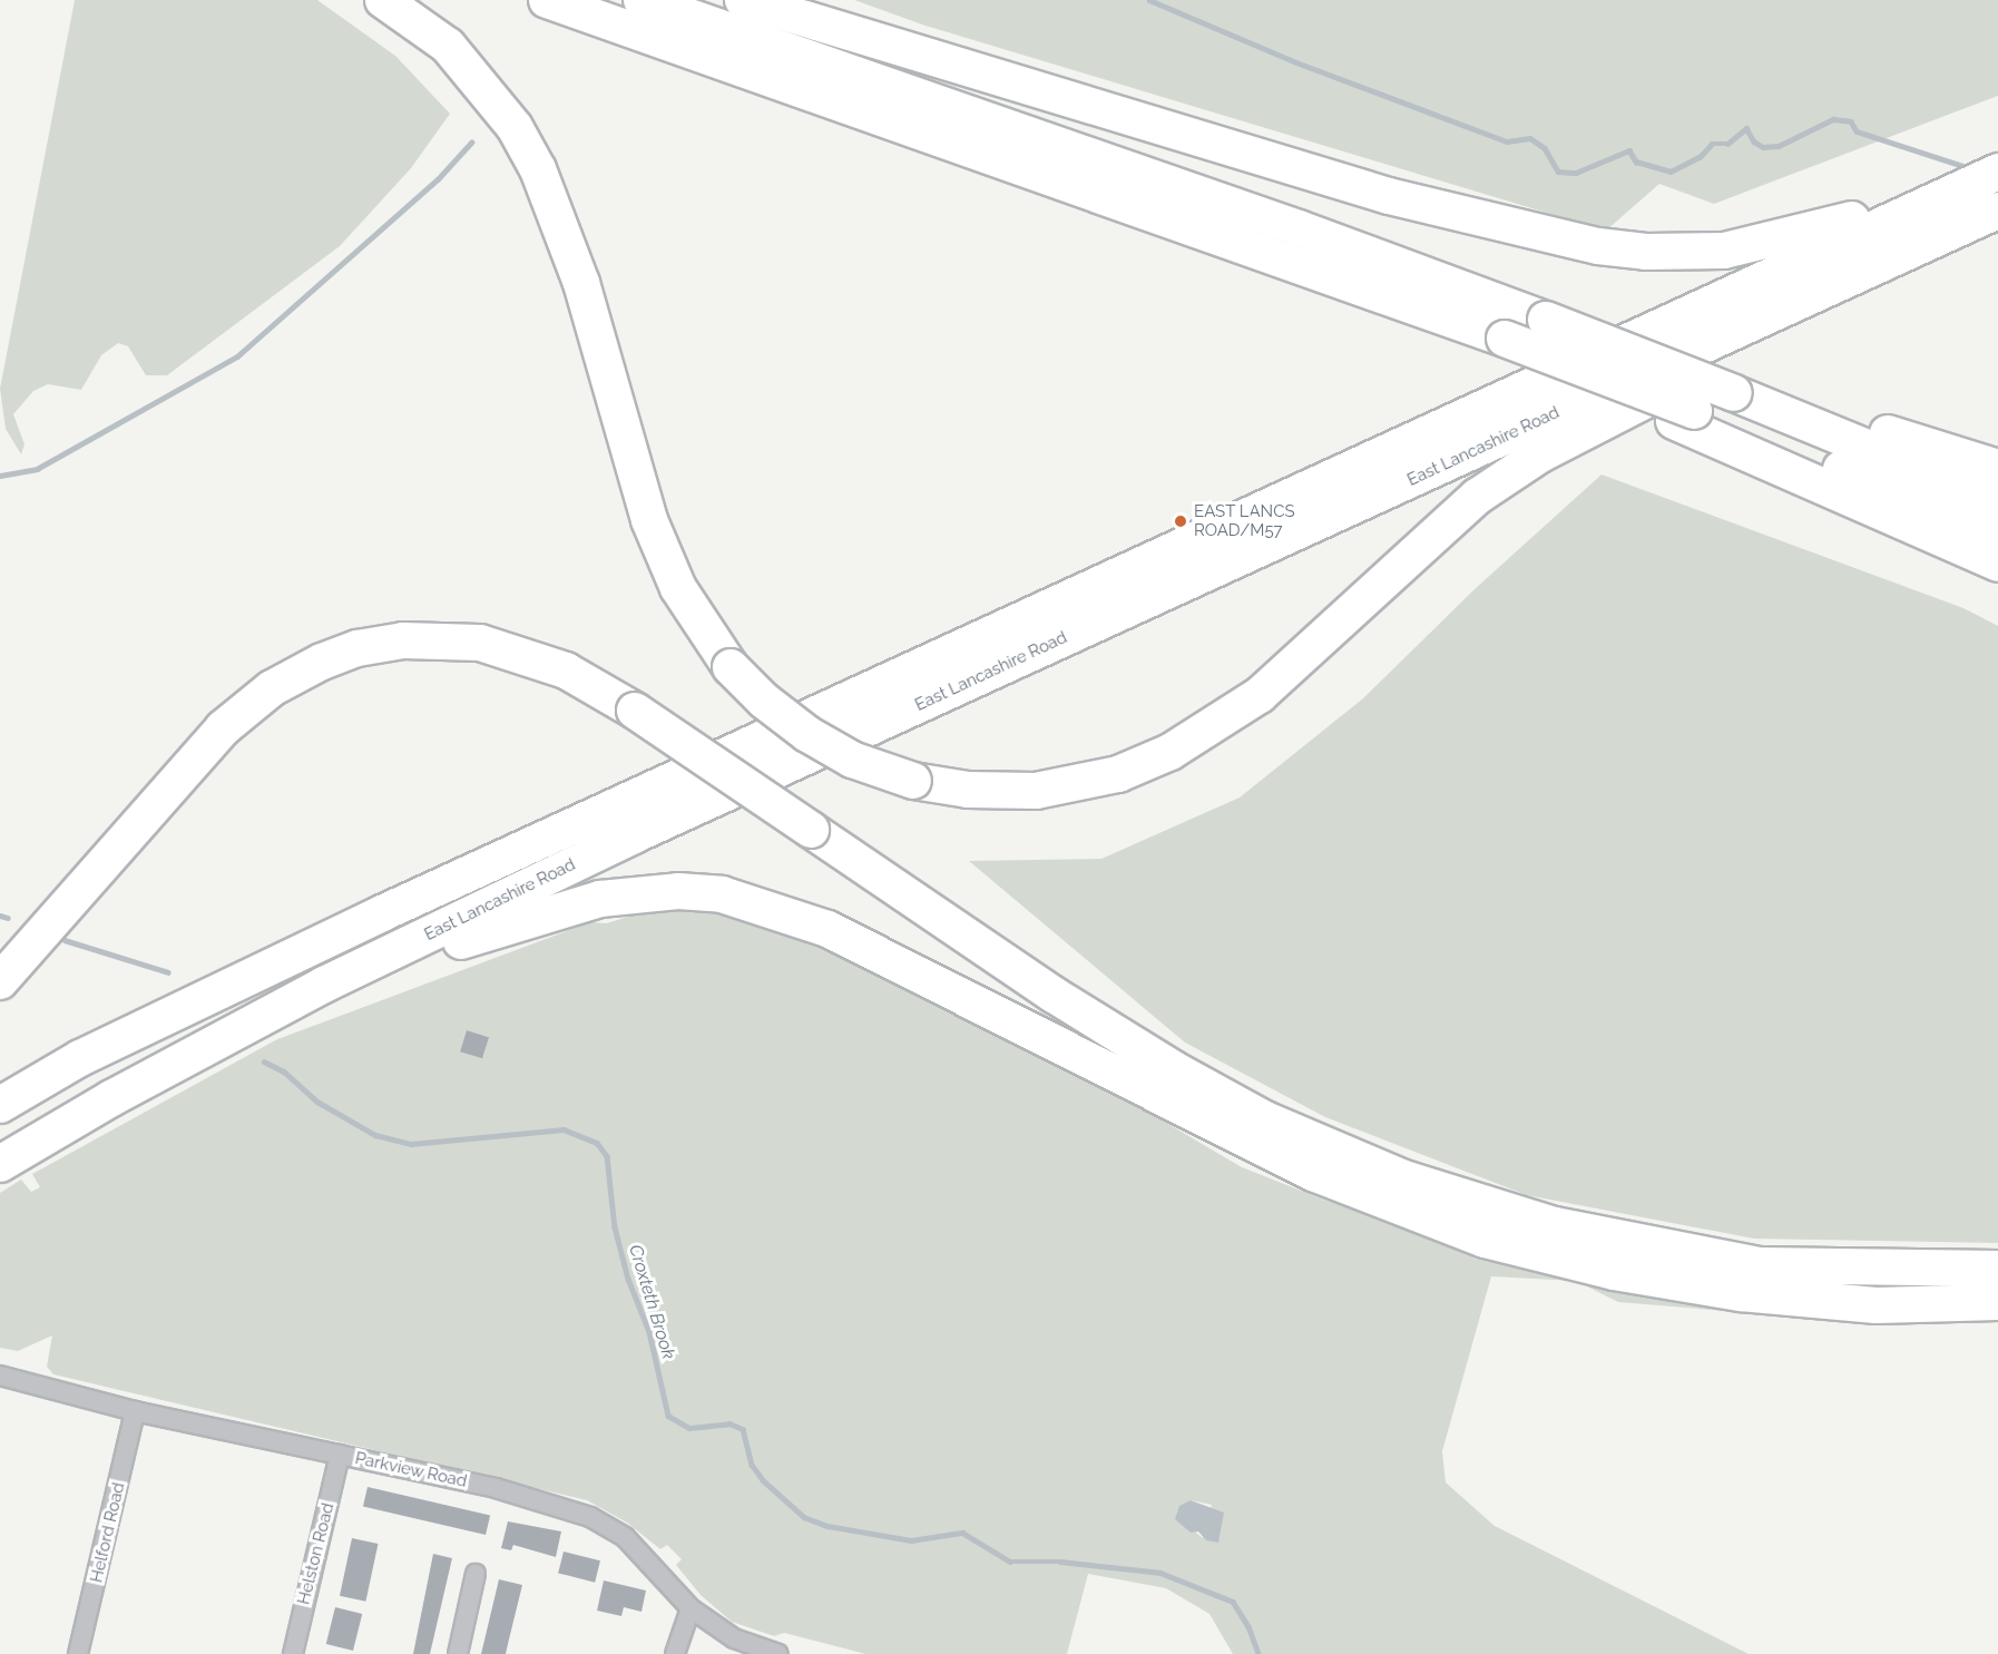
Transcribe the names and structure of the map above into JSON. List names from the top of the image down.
{
  "streets": {
    "highway": ["East Lancashire Road"],
    "street": ["Parkview Road", "Helford Road", "Helston Road"]
  },
  "crossings": [
    ["Parkview Road", "Helford Road"],
    ["Parkview Road", "Helston Road"]
  ],
  "water": ["Croxteth Brook"],
  "places": ["EAST LANCS ROAD/M57"]
}
